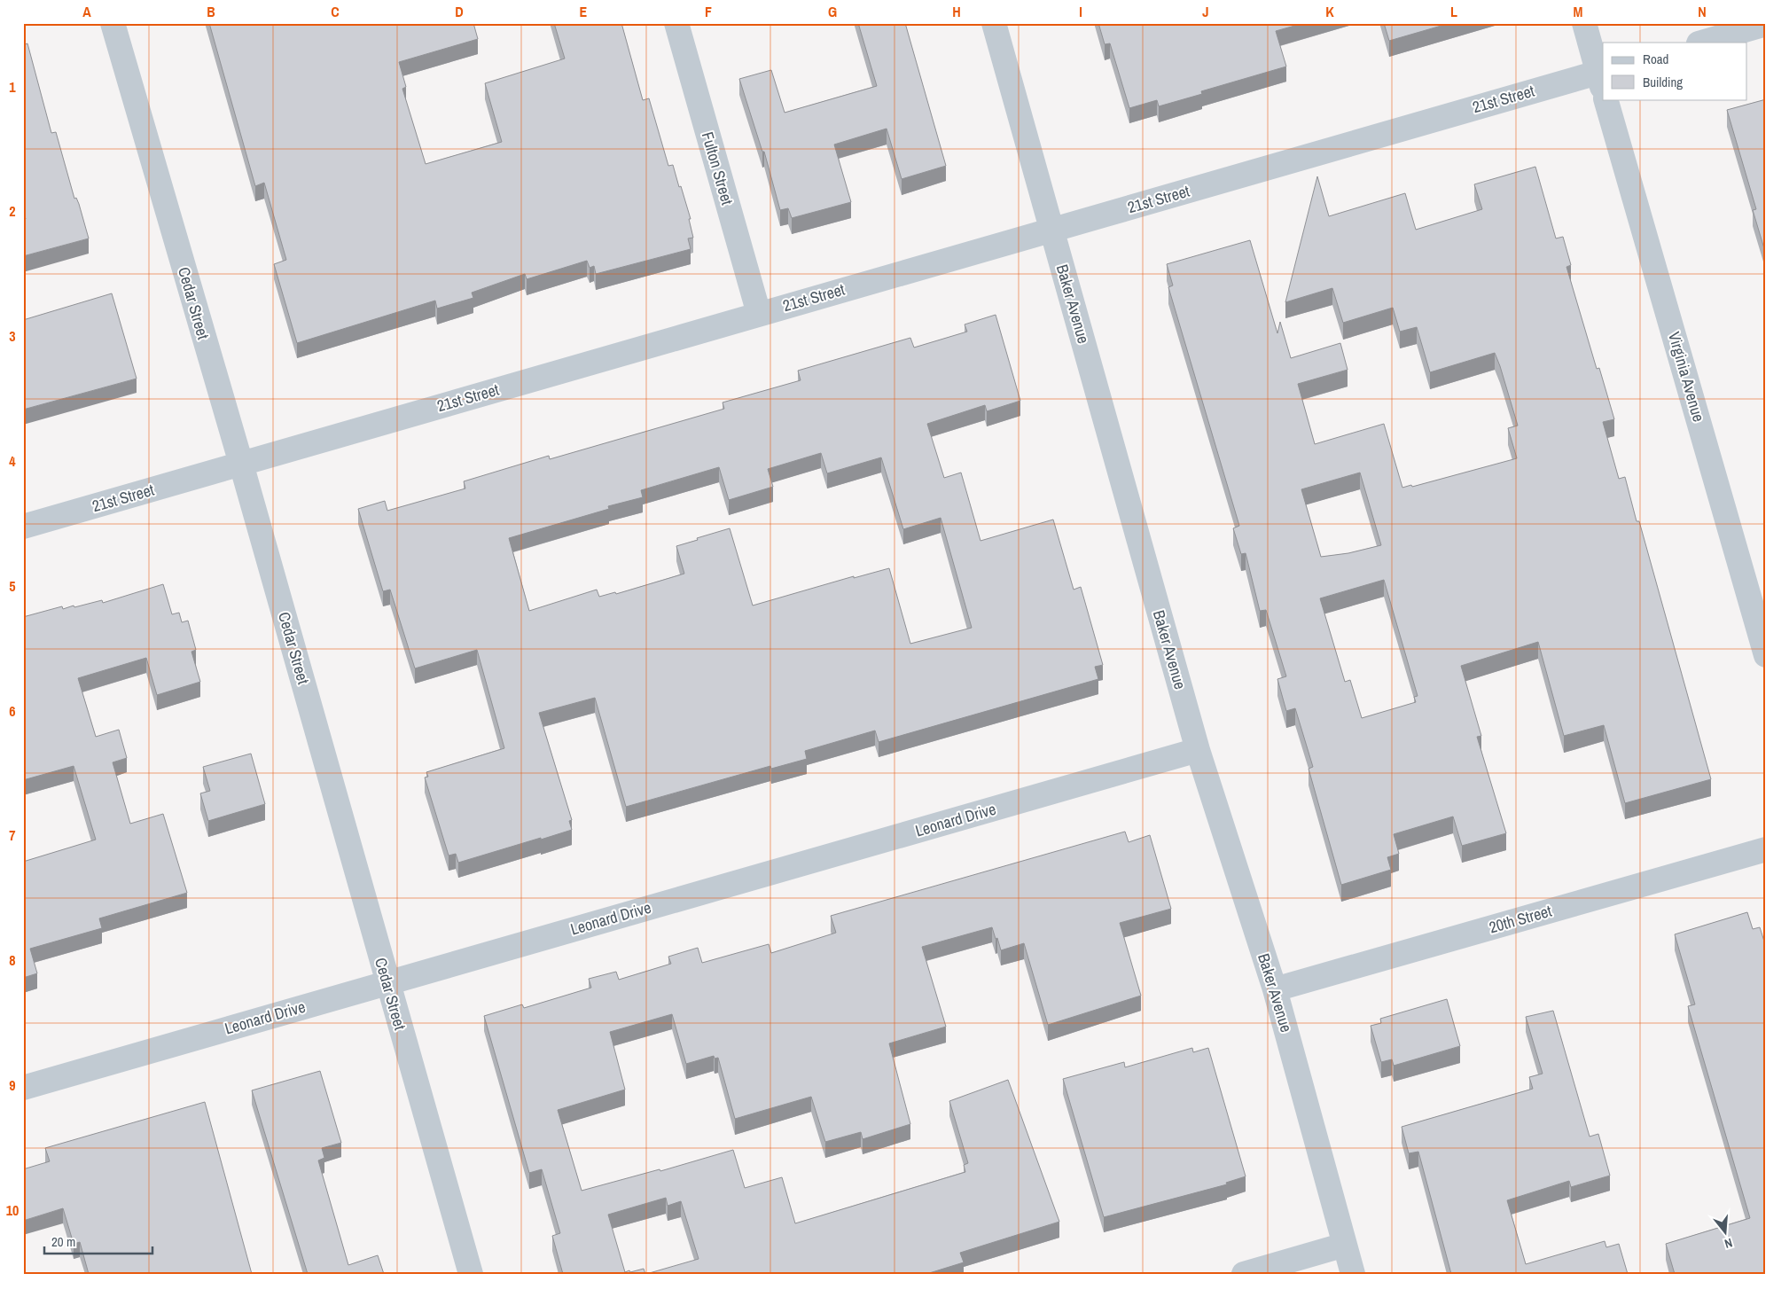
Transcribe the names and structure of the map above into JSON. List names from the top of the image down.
{
  "streets": {
    "street": [
      "21st Street",
      "Fulton Street",
      "Cedar Street",
      "Baker Avenue",
      "Virginia Avenue",
      "Leonard Drive",
      "20th Street"
    ]
  },
  "crossings": [
    ["21st Street", "Fulton Street"],
    ["21st Street", "Cedar Street"],
    ["21st Street", "Baker Avenue"],
    ["Cedar Street", "Leonard Drive"],
    ["Baker Avenue", "Leonard Drive"],
    ["Baker Avenue", "20th Street"]
  ],
  "legend": ["Road", "Building"],
  "scale_bar": "20 m",
  "north": "bottom",
  "grid": {
    "columns": [
      "A",
      "B",
      "C",
      "D",
      "E",
      "F",
      "G",
      "H",
      "I",
      "J",
      "K",
      "L",
      "M",
      "N"
    ],
    "rows": [
      "1",
      "2",
      "3",
      "4",
      "5",
      "6",
      "7",
      "8",
      "9",
      "10"
    ]
  }
}
